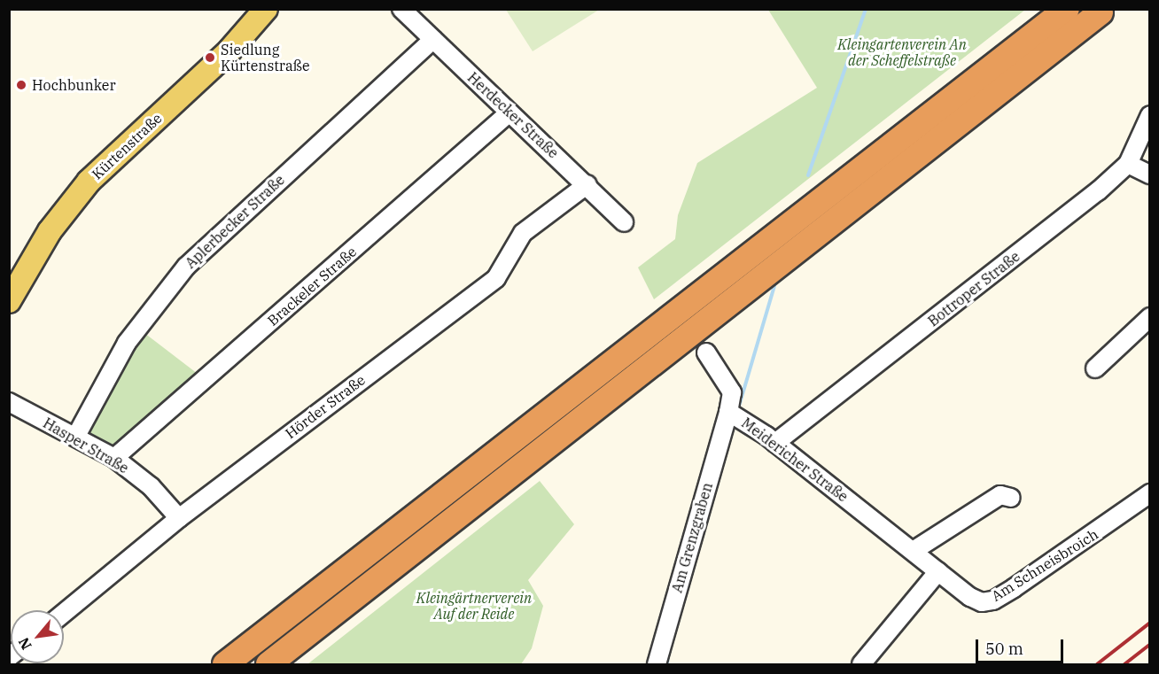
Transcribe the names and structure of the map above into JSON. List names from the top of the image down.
{
  "streets": {
    "main road": ["Kürtenstraße"],
    "street": [
      "Herdecker Straße",
      "Aplerbecker Straße",
      "Brackeler Straße",
      "Bottroper Straße",
      "Hörder Straße",
      "Hasper Straße",
      "Meidericher Straße",
      "Am Grenzgraben",
      "Am Schneisbroich"
    ]
  },
  "crossings": [
    ["Herdecker Straße", "Aplerbecker Straße"],
    ["Herdecker Straße", "Brackeler Straße"],
    ["Herdecker Straße", "Hörder Straße"],
    ["Aplerbecker Straße", "Hasper Straße"],
    ["Brackeler Straße", "Hasper Straße"],
    ["Bottroper Straße", "Meidericher Straße"],
    ["Hörder Straße", "Hasper Straße"],
    ["Meidericher Straße", "Am Grenzgraben"],
    ["Meidericher Straße", "Am Schneisbroich"]
  ],
  "parks": ["Kleingartenverein An der Scheffelstraße", "Kleingärtnerverein Auf der Reide"],
  "places": ["Siedlung Kürtenstraße", "Hochbunker"],
  "scale_bar": "50 m",
  "north": "bottom left"
}
